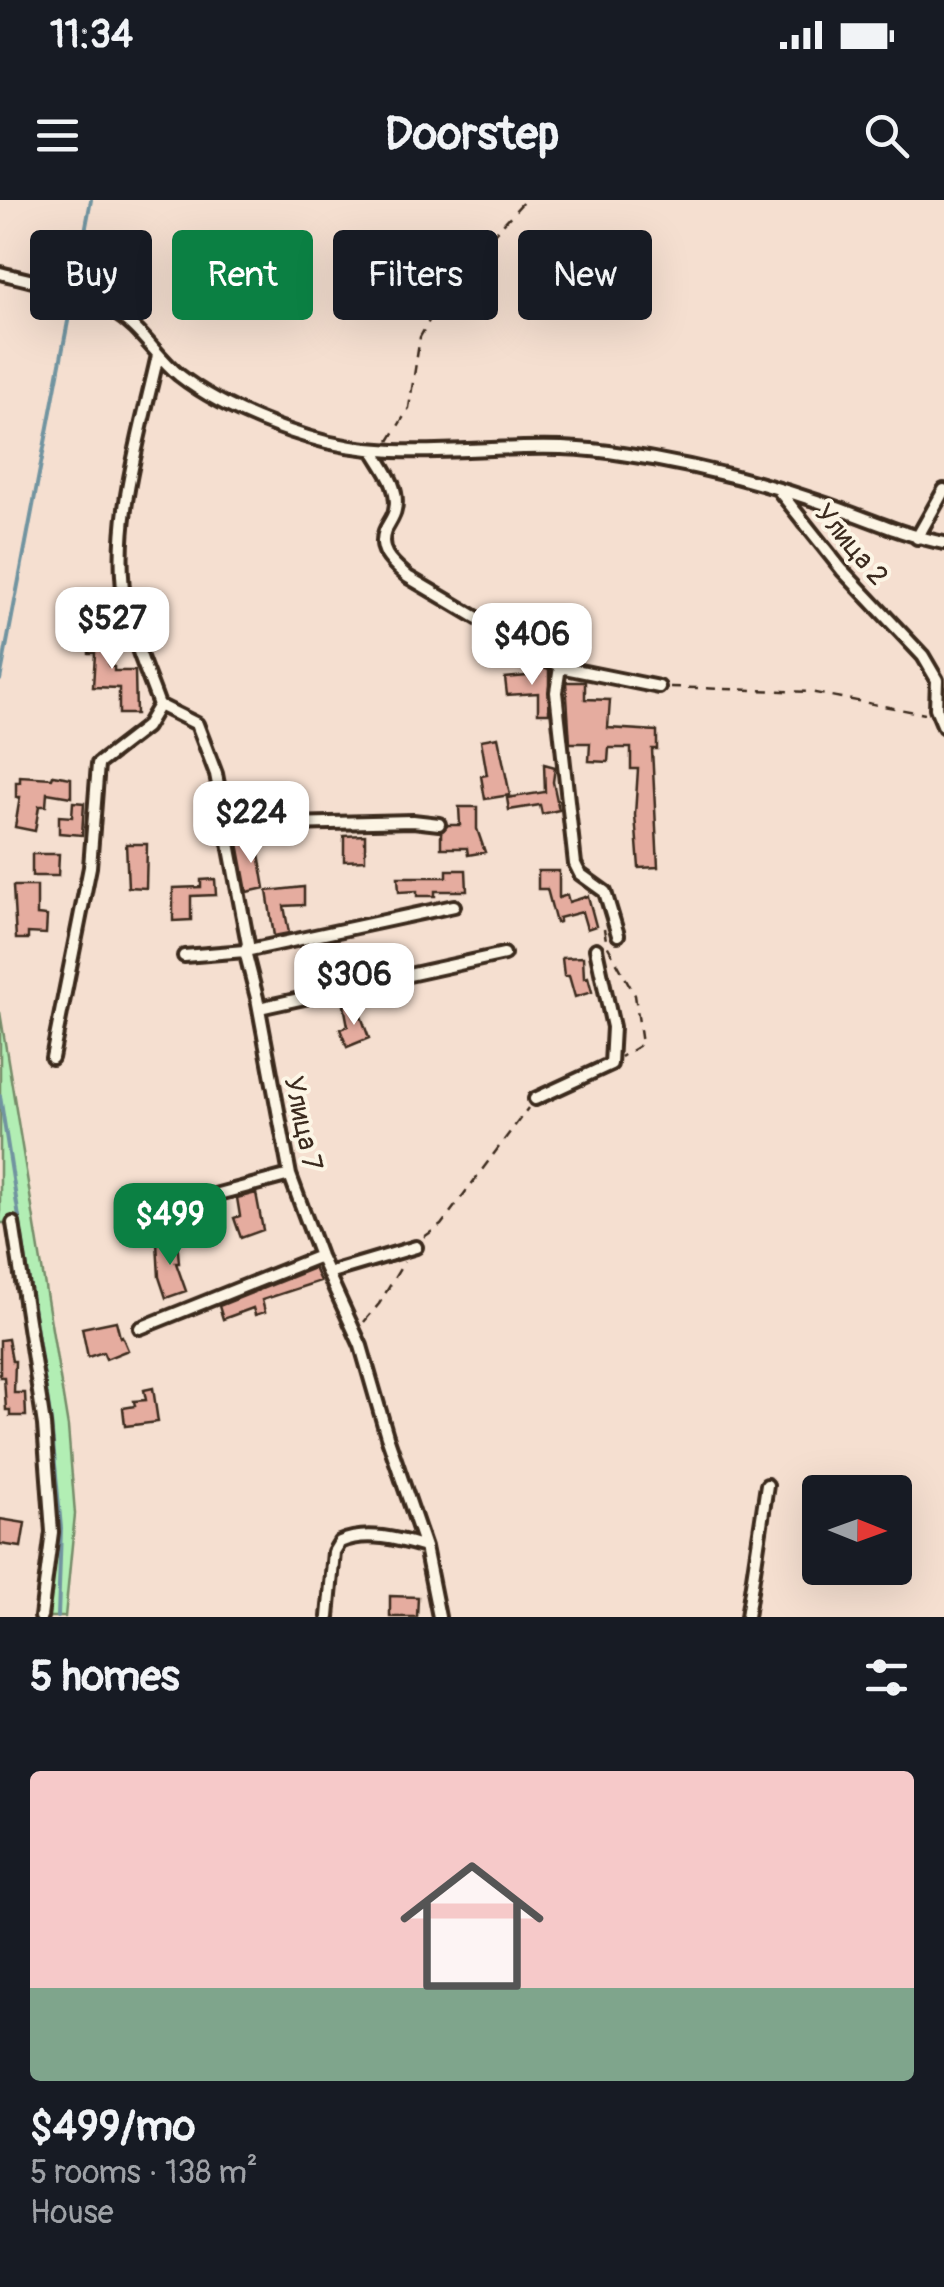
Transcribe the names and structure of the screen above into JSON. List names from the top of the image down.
{
  "streets": {
    "street": ["Улица 2", "Улица 7"]
  },
  "north": "right",
  "page": {
    "status": "11:34",
    "header": "Doorstep",
    "chip": [
      "Buy",
      "Rent",
      "Filters",
      "New"
    ],
    "price": [
      "$527",
      "$406",
      "$224",
      "$306",
      "$499"
    ],
    "heading": "5 homes",
    "list": [
      {
        "name": "$499/mo",
        "note": "5 rooms · 138 m² · House"
      }
    ]
  }
}
